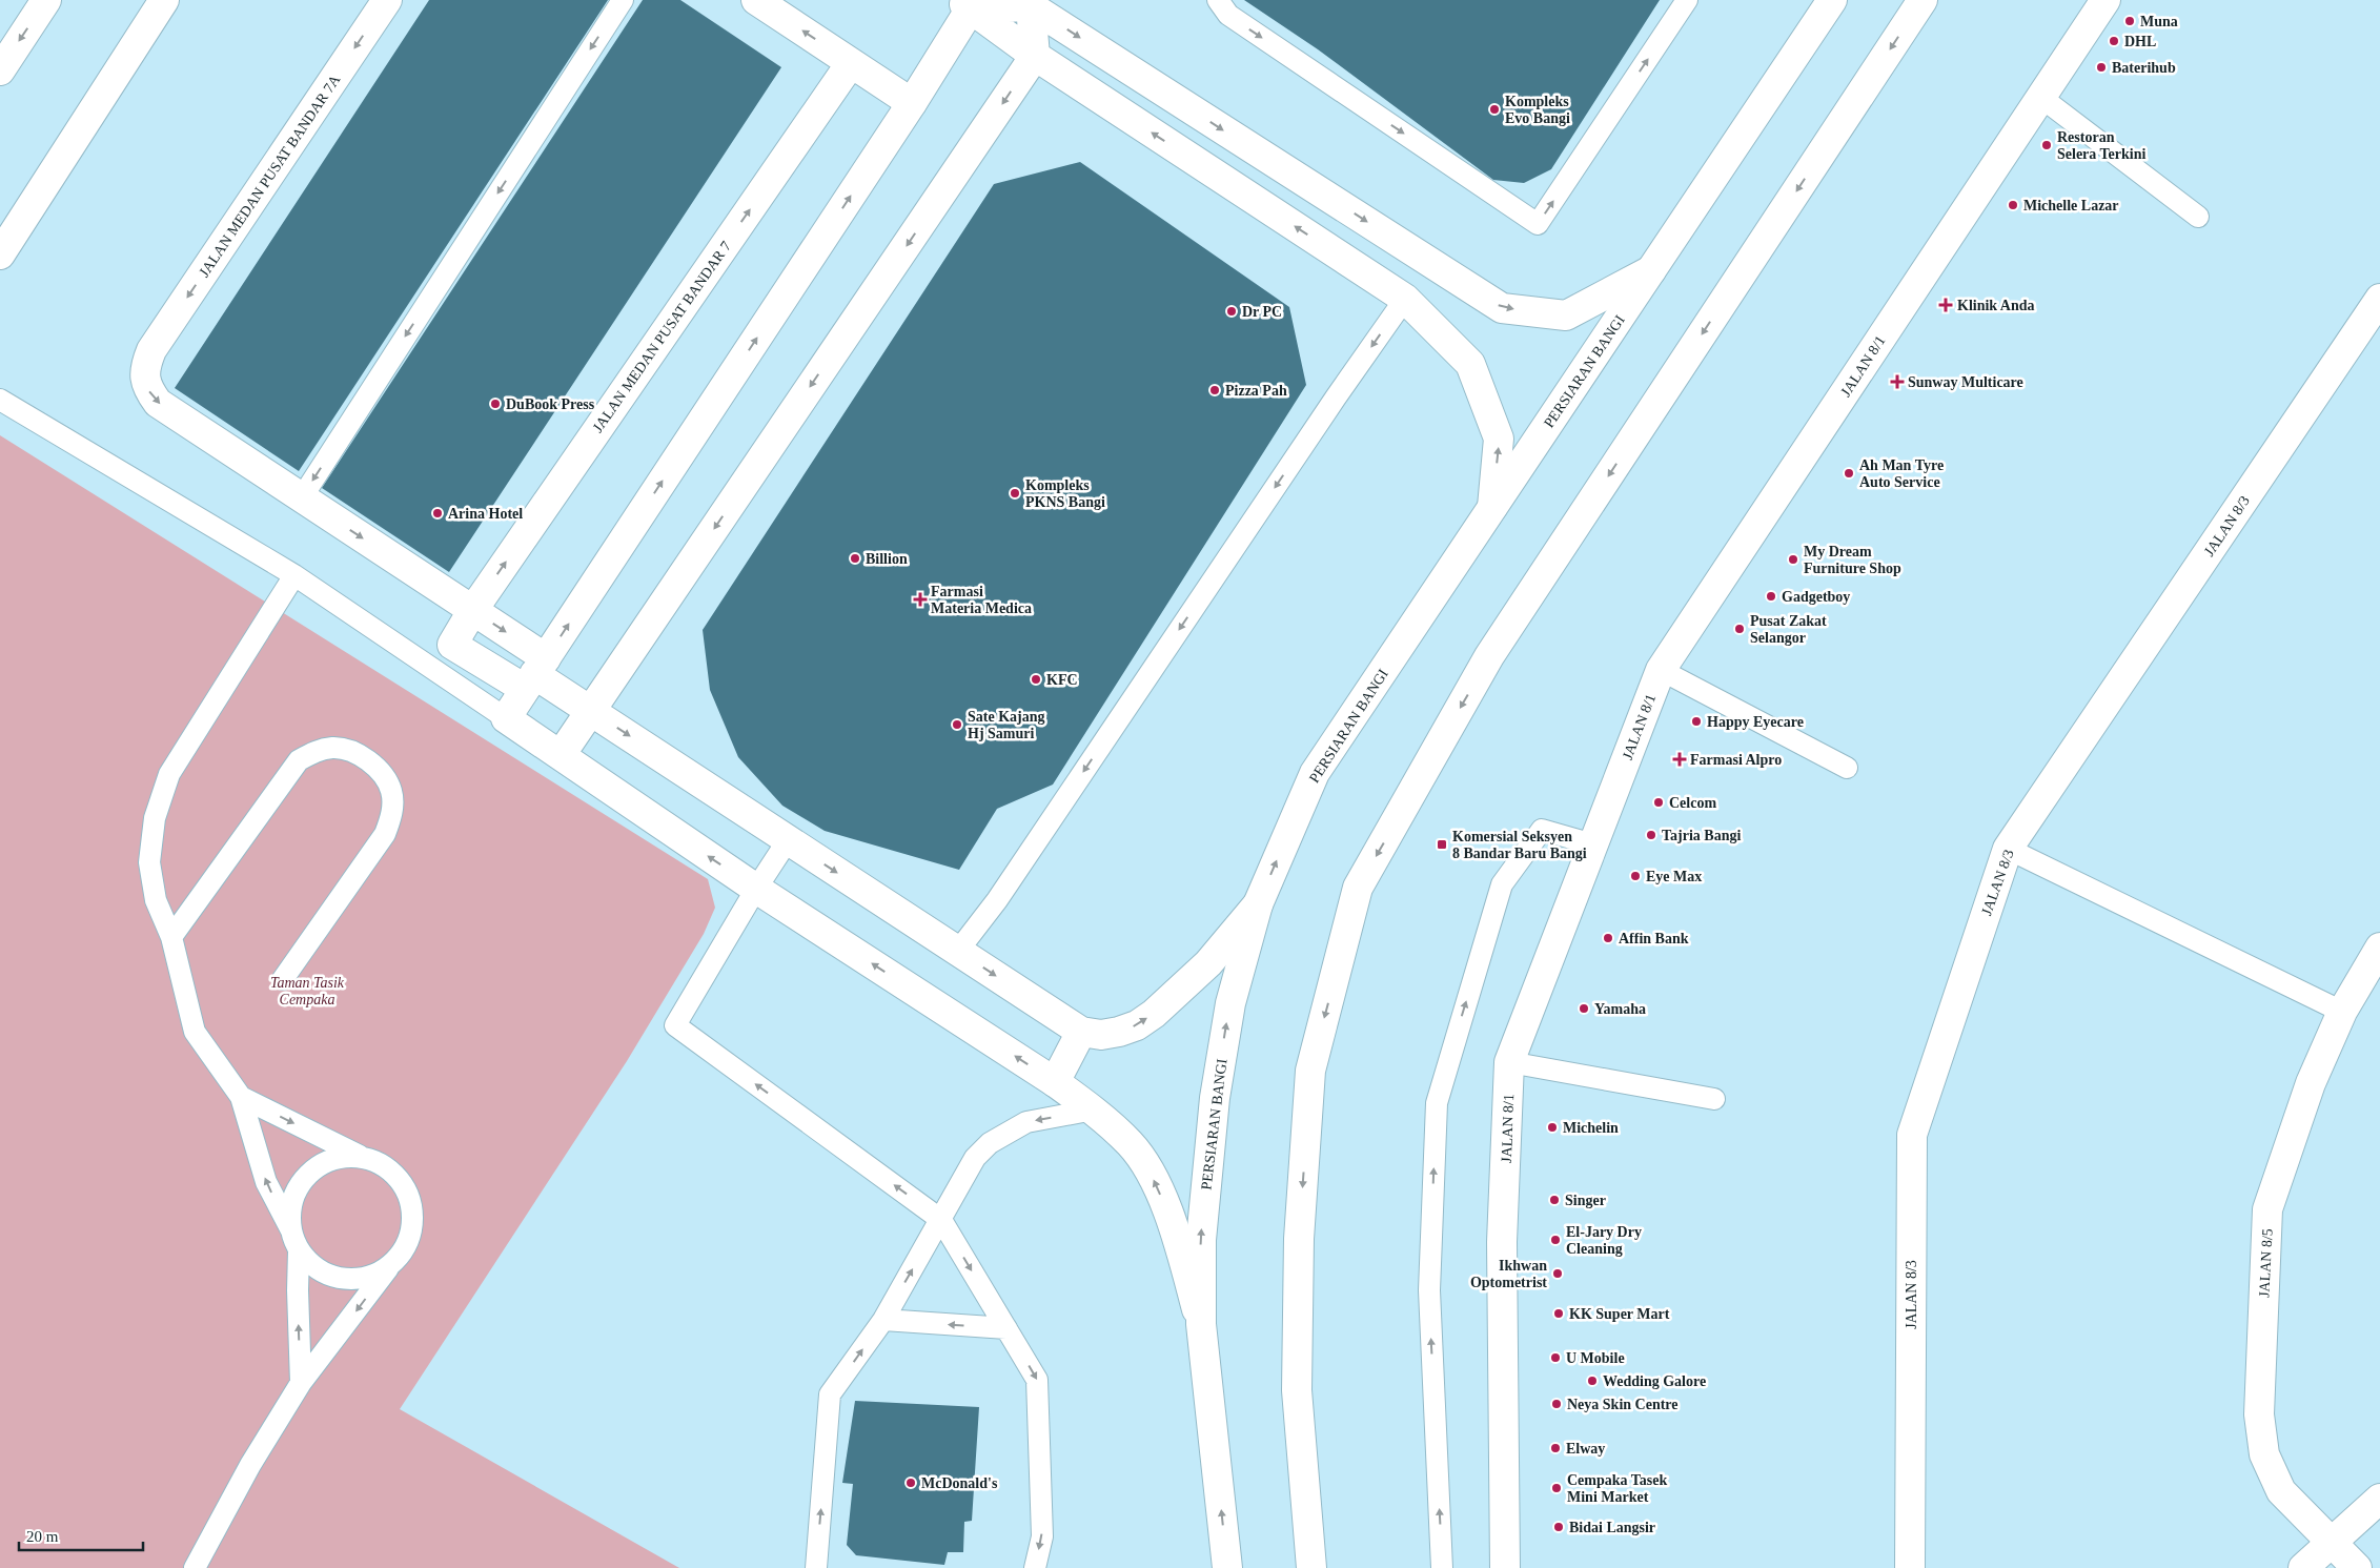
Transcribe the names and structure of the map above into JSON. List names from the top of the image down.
{
  "streets": {
    "street": [
      "JALAN MEDAN PUSAT BANDAR 7A",
      "JALAN MEDAN PUSAT BANDAR 7",
      "JALAN 8/1",
      "PERSIARAN BANGI",
      "JALAN 8/3",
      "JALAN 8/5"
    ]
  },
  "parks": ["Taman Tasik Cempaka"],
  "places": {
    "other": [
      "Muna",
      "DHL",
      "Baterihub",
      "Kompleks Evo Bangi",
      "Restoran Selera Terkini",
      "Michelle Lazar",
      "Dr PC",
      "Pizza Pah",
      "DuBook Press",
      "Ah Man Tyre Auto Service",
      "Kompleks PKNS Bangi",
      "Arina Hotel",
      "Billion",
      "My Dream Furniture Shop",
      "Gadgetboy",
      "Pusat Zakat Selangor",
      "KFC",
      "Happy Eyecare",
      "Sate Kajang Hj Samuri",
      "Celcom",
      "Tajria Bangi",
      "Eye Max",
      "Affin Bank",
      "Yamaha",
      "Michelin",
      "Singer",
      "El-Jary Dry Cleaning",
      "Ikhwan Optometrist",
      "KK Super Mart",
      "U Mobile",
      "Wedding Galore",
      "Neya Skin Centre",
      "Elway",
      "McDonald's",
      "Cempaka Tasek Mini Market",
      "Bidai Langsir"
    ],
    "health": [
      "Klinik Anda",
      "Sunway Multicare",
      "Farmasi Materia Medica",
      "Farmasi Alpro"
    ],
    "transit": ["Komersial Seksyen 8 Bandar Baru Bangi"]
  },
  "scale_bar": "20 m"
}
